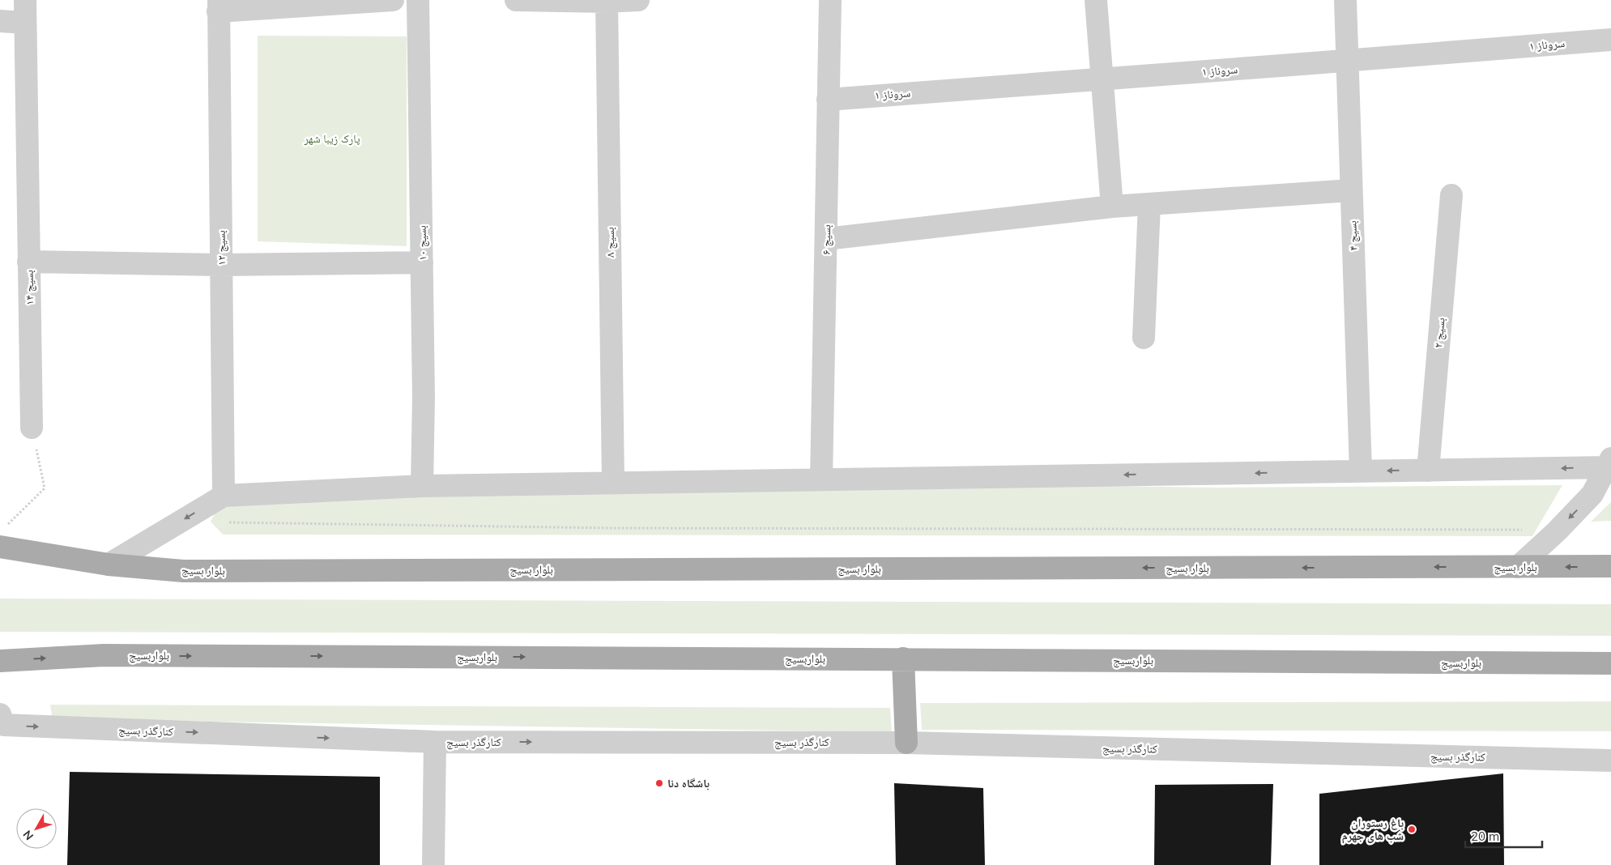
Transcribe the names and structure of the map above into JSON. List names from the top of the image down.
{
  "streets": {
    "main road": ["بلوار بسیج", "بلواربسیج"],
    "street": [
      "سروناز ۱",
      "بسیج ۴",
      "بسیج ۶",
      "بسیج ۸",
      "بسیج ۱۰",
      "بسیج ۱۲",
      "بسیج ۱۴",
      "بسیج ۲",
      "کنارگذر بسیج"
    ]
  },
  "crossings": [
    ["سروناز ۱", "بسیج ۴"],
    ["سروناز ۱", "بسیج ۶"]
  ],
  "one_way": ["بلوار بسیج", "بلواربسیج", "کنارگذر بسیج"],
  "parks": ["پارک زیبا شهر"],
  "places": ["باشگاه دنا", "باغ رستوران شب های جهرم"],
  "scale_bar": "20 m",
  "north": "bottom left"
}
